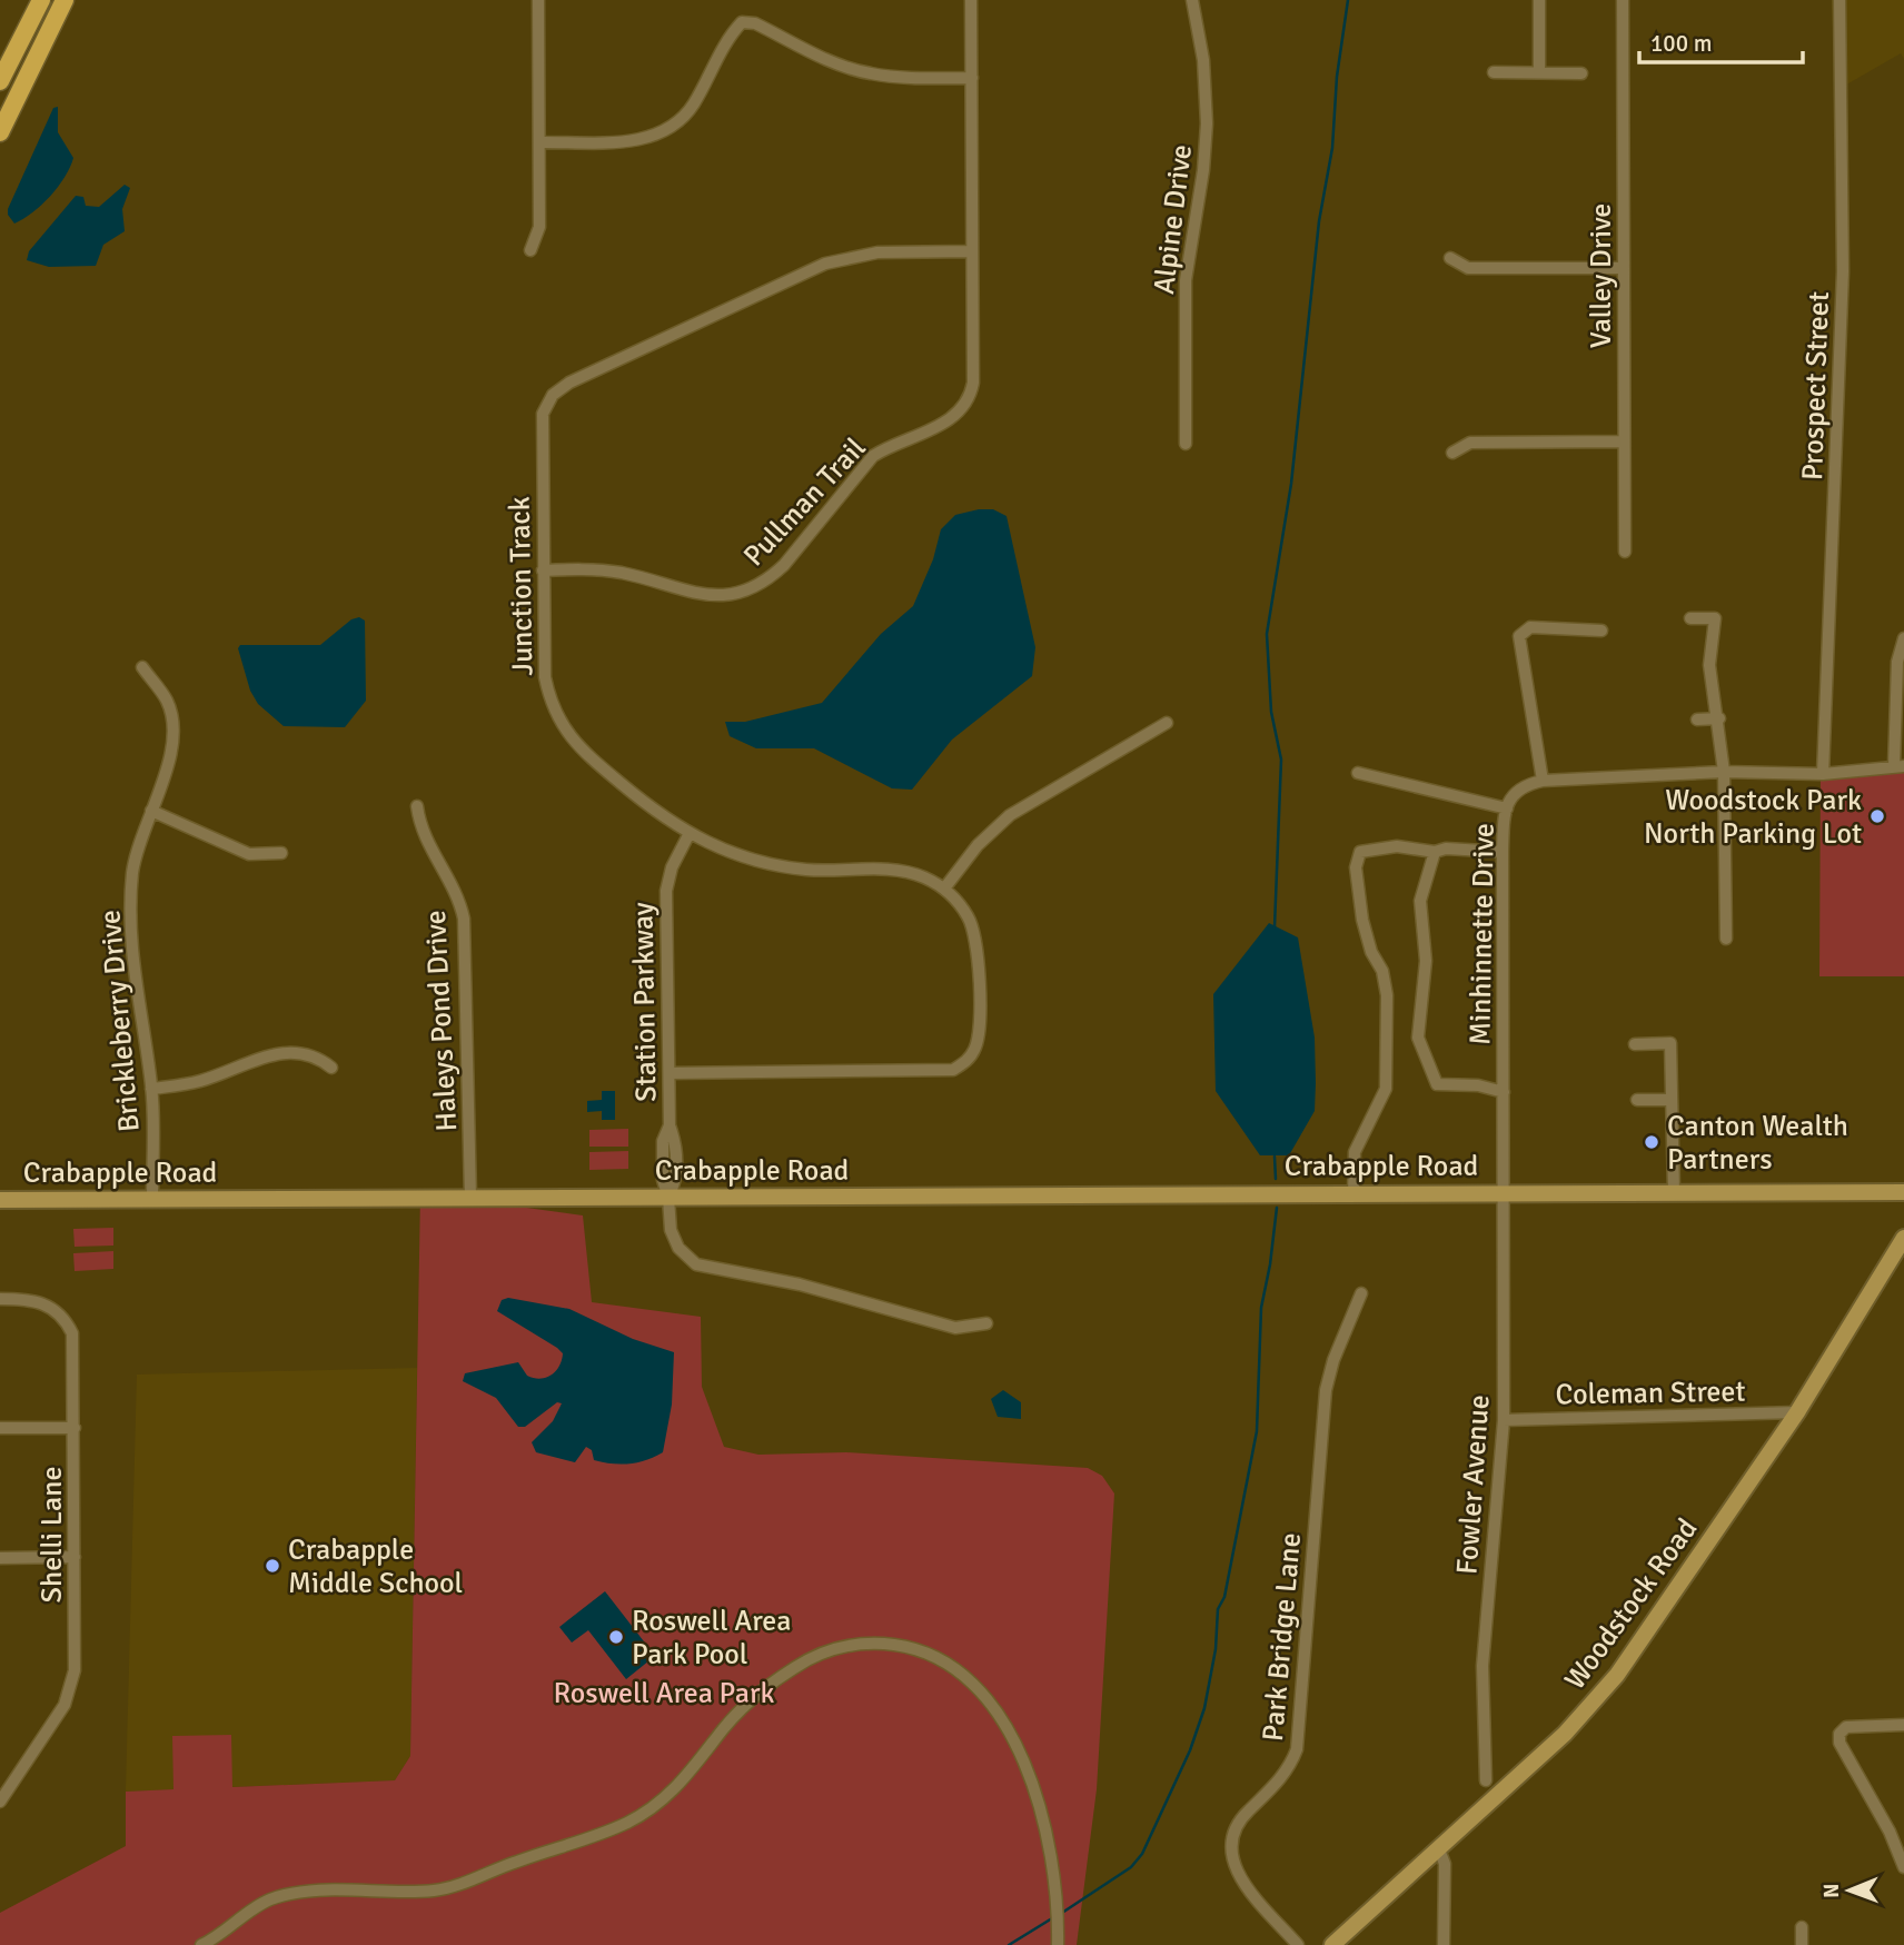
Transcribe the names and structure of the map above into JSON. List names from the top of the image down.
{
  "streets": {
    "street": [
      "Alpine Drive",
      "Valley Drive",
      "Prospect Street",
      "Pullman Trail",
      "Junction Track",
      "Minhinnette Drive",
      "Station Parkway",
      "Brickleberry Drive",
      "Haleys Pond Drive",
      "Crabapple Road",
      "Coleman Street",
      "Fowler Avenue",
      "Shelli Lane",
      "Woodstock Road",
      "Park Bridge Lane"
    ]
  },
  "crossings": [
    ["Prospect Street", "Minhinnette Drive"],
    ["Pullman Trail", "Junction Track"],
    ["Junction Track", "Station Parkway"],
    ["Minhinnette Drive", "Crabapple Road"],
    ["Minhinnette Drive", "Fowler Avenue"],
    ["Station Parkway", "Crabapple Road"],
    ["Brickleberry Drive", "Crabapple Road"],
    ["Haleys Pond Drive", "Crabapple Road"],
    ["Crabapple Road", "Fowler Avenue"],
    ["Coleman Street", "Fowler Avenue"],
    ["Coleman Street", "Woodstock Road"]
  ],
  "parks": ["Roswell Area Park"],
  "places": [
    "Woodstock Park North Parking Lot",
    "Canton Wealth Partners",
    "Crabapple Middle School",
    "Roswell Area Park Pool"
  ],
  "scale_bar": "100 m",
  "north": "left"
}
